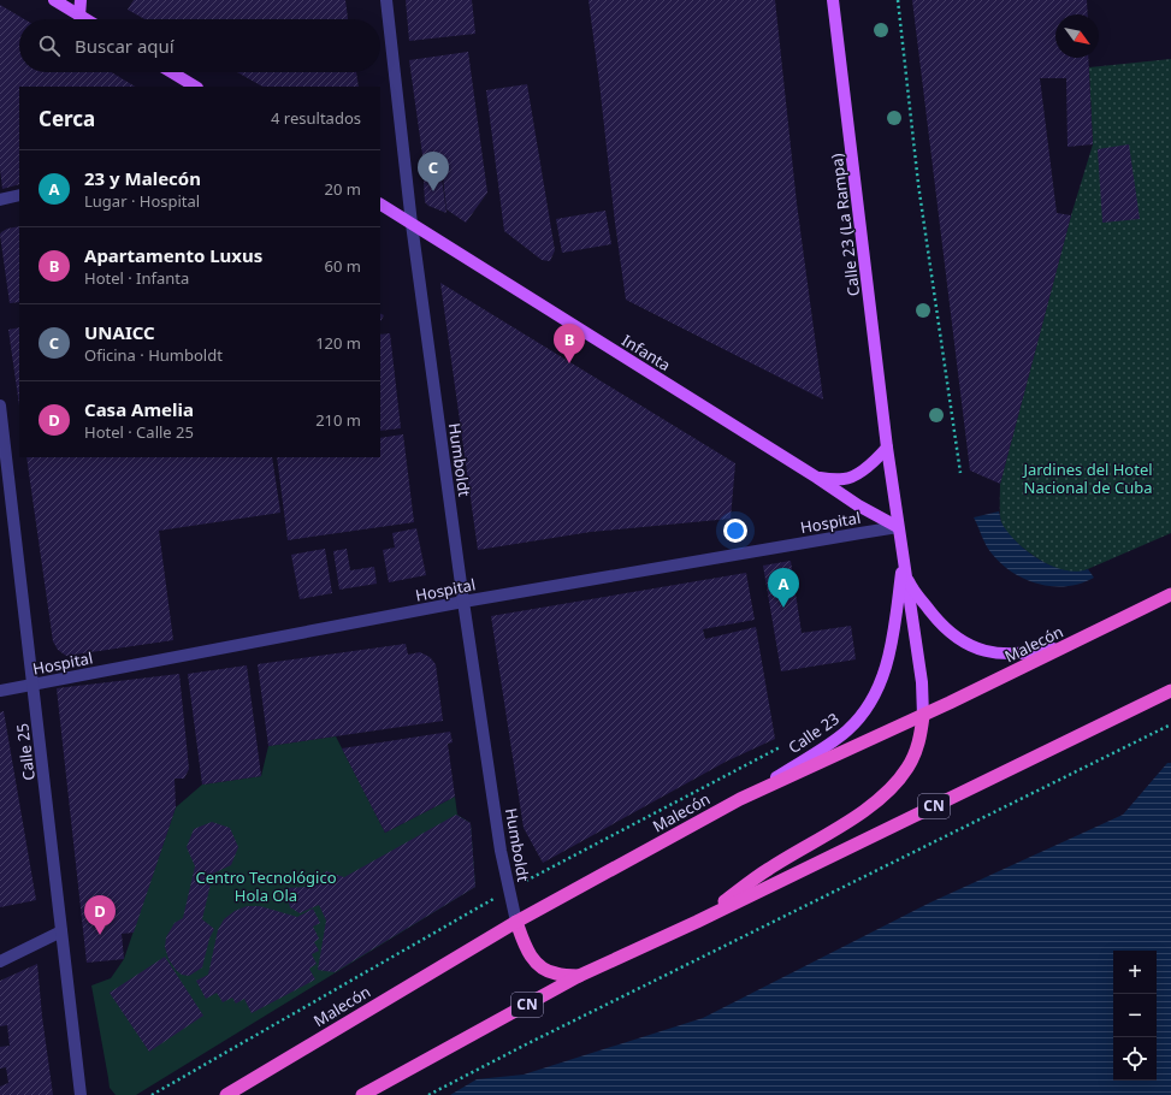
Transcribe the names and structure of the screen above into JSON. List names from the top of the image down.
{
  "streets": {
    "highway": ["Malecón", "CN"],
    "main road": ["Calle 23 (La Rampa)", "Infanta", "Calle 23"],
    "street": ["Humboldt", "Hospital", "Calle 25"]
  },
  "crossings": [
    ["Calle 23 (La Rampa)", "Calle 23"],
    ["Infanta", "Humboldt"],
    ["Infanta", "Hospital"],
    ["Infanta", "Calle 23"],
    ["Humboldt", "Hospital"],
    ["Humboldt", "Malecón"],
    ["Hospital", "Calle 23"],
    ["Hospital", "Calle 25"],
    ["Malecón", "Calle 23"]
  ],
  "parks": ["Jardines del Hotel Nacional de Cuba", "Centro Tecnológico Hola Ola"],
  "north": "bottom right",
  "page": {
    "search": "Buscar aquí",
    "heading": ["Cerca", "4 resultados"],
    "list": [
      {
        "mark": "A",
        "name": "23 y Malecón",
        "note": "Lugar · Hospital",
        "value": "20 m"
      },
      {
        "mark": "B",
        "name": "Apartamento Luxus",
        "note": "Hotel · Infanta",
        "value": "60 m"
      },
      {
        "mark": "C",
        "name": "UNAICC",
        "note": "Oficina · Humboldt",
        "value": "120 m"
      },
      {
        "mark": "D",
        "name": "Casa Amelia",
        "note": "Hotel · Calle 25",
        "value": "210 m"
      }
    ],
    "pins": [
      "C",
      "B",
      "A",
      "D"
    ],
    "map_buttons": ["+", "−"]
  }
}
